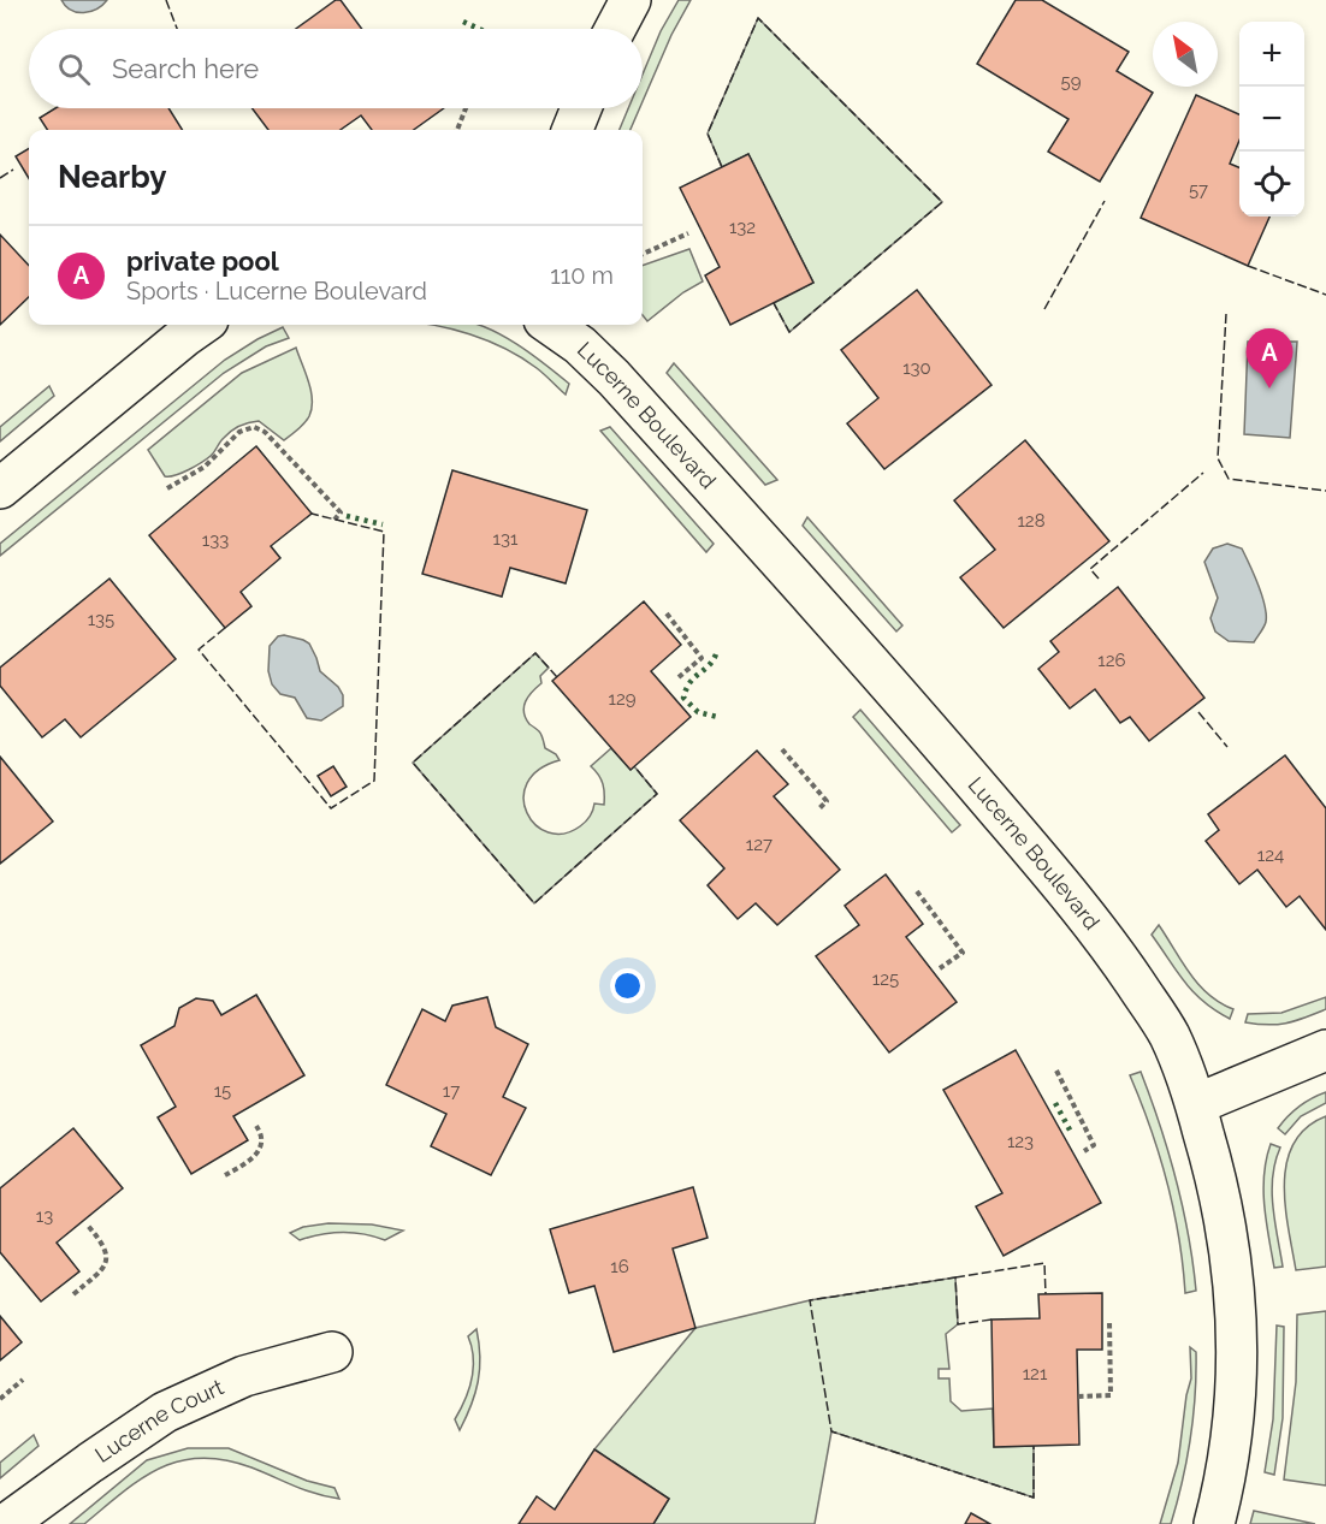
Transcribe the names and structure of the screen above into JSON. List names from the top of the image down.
{
  "streets": {
    "street": ["Lucerne Boulevard", "Lucerne Court"]
  },
  "house_numbers": [
    "59",
    "57",
    "132",
    "130",
    "128",
    "131",
    "133",
    "135",
    "126",
    "129",
    "127",
    "124",
    "125",
    "15",
    "17",
    "123",
    "13",
    "16",
    "121"
  ],
  "north": "top left",
  "page": {
    "map_buttons": ["+", "−"],
    "search": "Search here",
    "heading": "Nearby",
    "list": [
      {
        "mark": "A",
        "name": "private pool",
        "note": "Sports · Lucerne Boulevard",
        "value": "110 m"
      }
    ],
    "pins": "A"
  }
}
